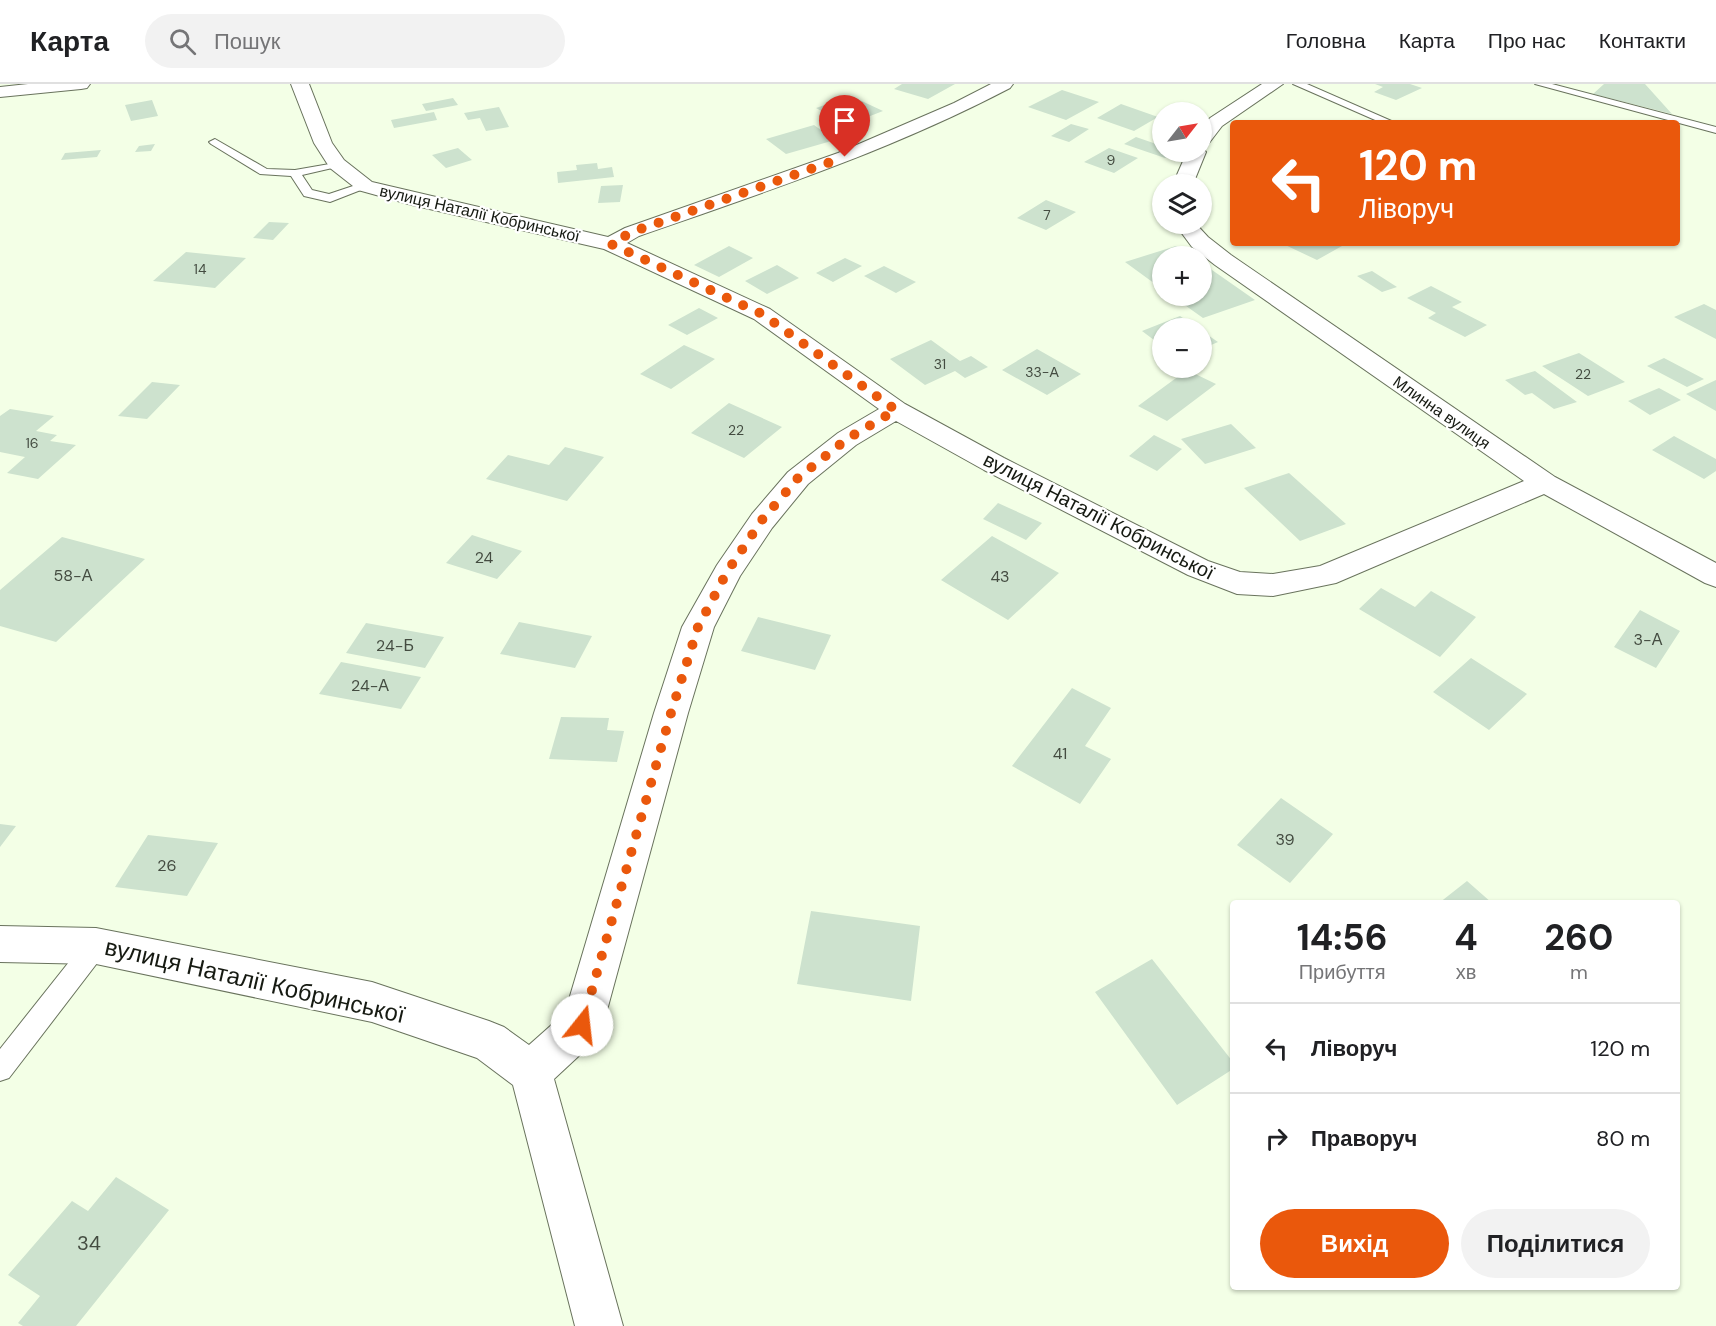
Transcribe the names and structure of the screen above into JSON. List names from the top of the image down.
{
  "streets": {
    "street": ["вулиця Наталії Кобринської", "Млинна вулиця"]
  },
  "crossings": [
    ["вулиця Наталії Кобринської", "Млинна вулиця"]
  ],
  "house_numbers": [
    "9",
    "7",
    "14",
    "31",
    "33-А",
    "22",
    "22",
    "16",
    "24",
    "58-А",
    "43",
    "3-А",
    "24-Б",
    "24-А",
    "41",
    "39",
    "26",
    "34"
  ],
  "north": "top right",
  "page": {
    "header": "Карта",
    "search": "Пошук",
    "nav": [
      "Головна",
      "Карта",
      "Про нас",
      "Контакти"
    ],
    "map_buttons": ["+", "−"],
    "turn": ["120 m", "Ліворуч"],
    "eta": [
      "14:56",
      "Прибуття",
      "4",
      "хв",
      "260",
      "m"
    ],
    "list": [
      {
        "name": "Ліворуч",
        "value": "120 m"
      },
      {
        "name": "Праворуч",
        "value": "80 m"
      }
    ],
    "buttons": ["Вихід", "Поділитися"]
  }
}
